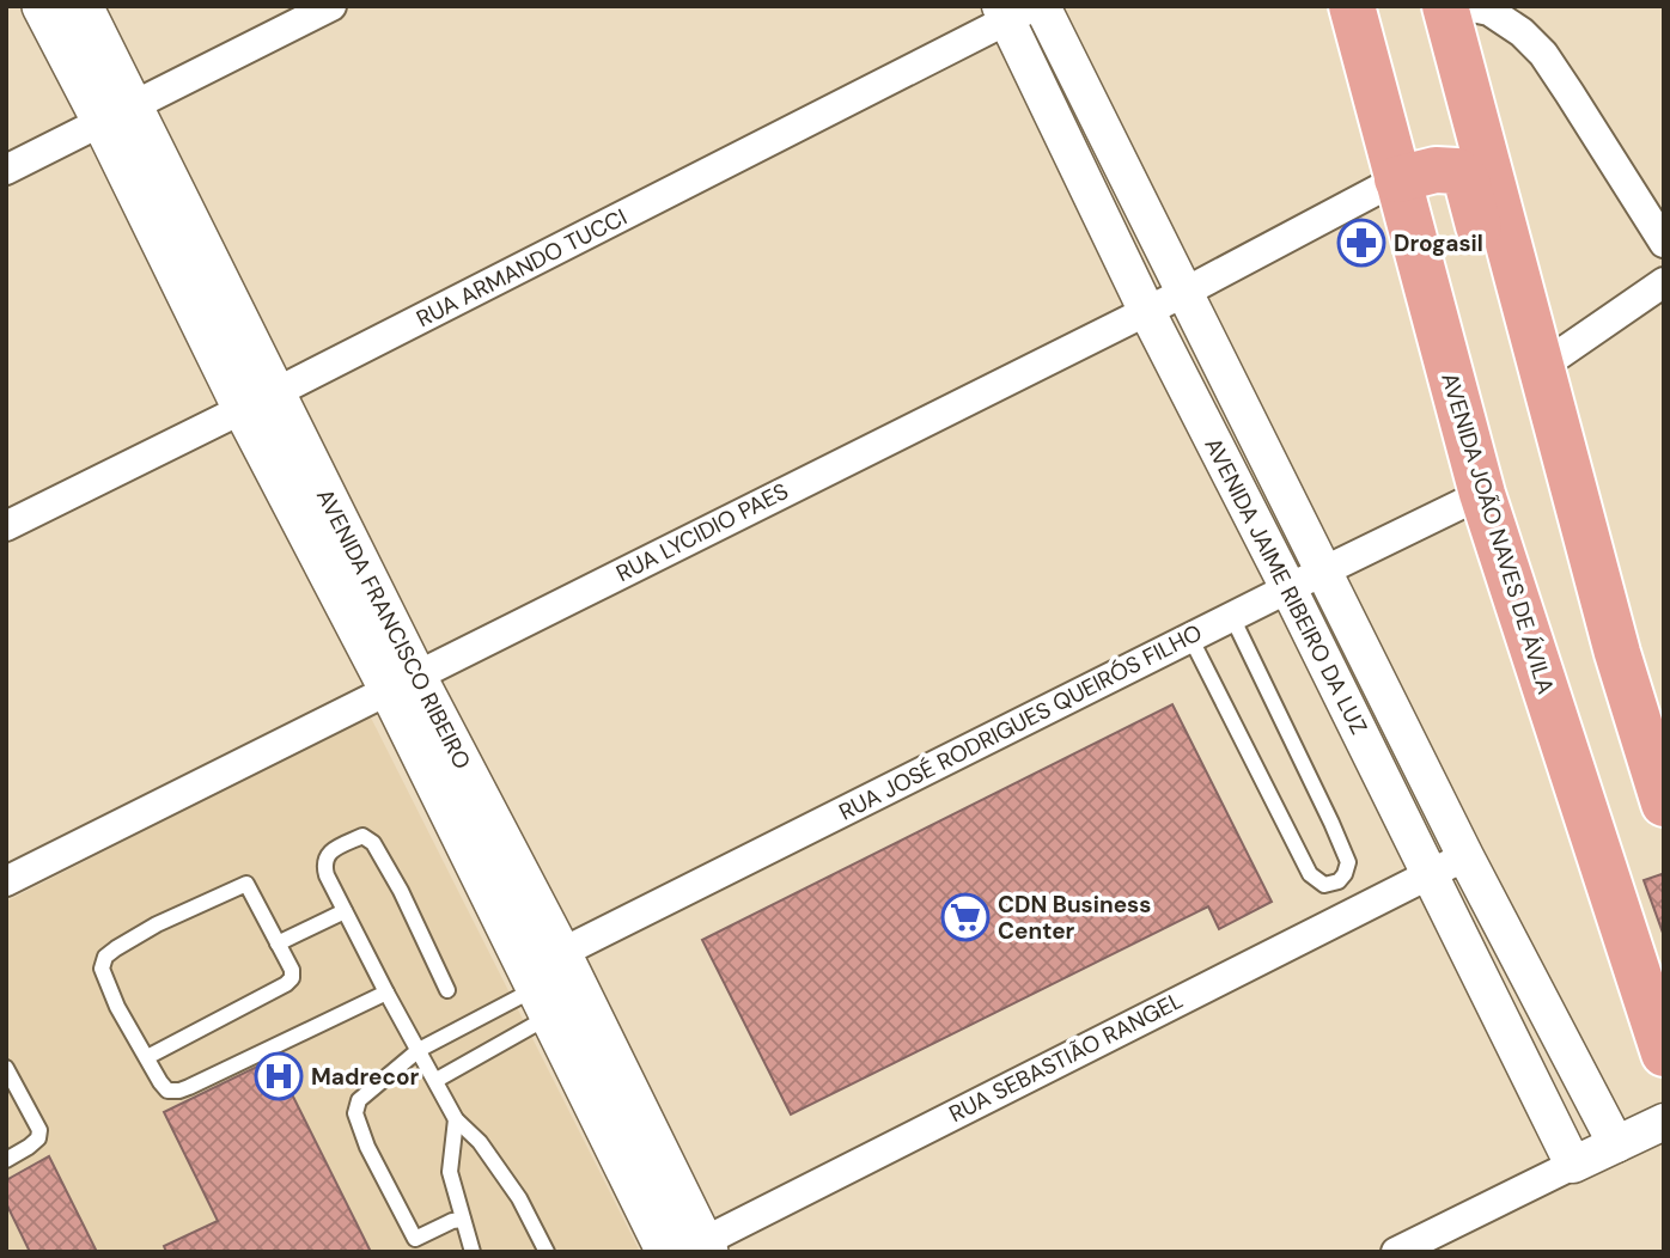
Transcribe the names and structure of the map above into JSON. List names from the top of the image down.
{
  "streets": {
    "main road": ["AVENIDA JOÃO NAVES DE ÁVILA", "AVENIDA FRANCISCO RIBEIRO"],
    "street": [
      "RUA ARMANDO TUCCI",
      "RUA LYCIDIO PAES",
      "AVENIDA JAIME RIBEIRO DA LUZ",
      "RUA JOSÉ RODRIGUES QUEIRÓS FILHO",
      "RUA SEBASTIÃO RANGEL"
    ]
  },
  "crossings": [
    ["RUA ARMANDO TUCCI", "AVENIDA JAIME RIBEIRO DA LUZ"],
    ["RUA ARMANDO TUCCI", "AVENIDA FRANCISCO RIBEIRO"],
    ["RUA LYCIDIO PAES", "AVENIDA JOÃO NAVES DE ÁVILA"],
    ["RUA LYCIDIO PAES", "AVENIDA JAIME RIBEIRO DA LUZ"],
    ["RUA LYCIDIO PAES", "AVENIDA FRANCISCO RIBEIRO"],
    ["AVENIDA JOÃO NAVES DE ÁVILA", "RUA JOSÉ RODRIGUES QUEIRÓS FILHO"],
    ["AVENIDA JAIME RIBEIRO DA LUZ", "RUA JOSÉ RODRIGUES QUEIRÓS FILHO"],
    ["AVENIDA JAIME RIBEIRO DA LUZ", "RUA SEBASTIÃO RANGEL"],
    ["AVENIDA FRANCISCO RIBEIRO", "RUA JOSÉ RODRIGUES QUEIRÓS FILHO"],
    ["AVENIDA FRANCISCO RIBEIRO", "RUA SEBASTIÃO RANGEL"]
  ],
  "places": {
    "pharmacy": ["Drogasil"],
    "supermarket": ["CDN Business Center"],
    "hospital": ["Madrecor"]
  }
}
